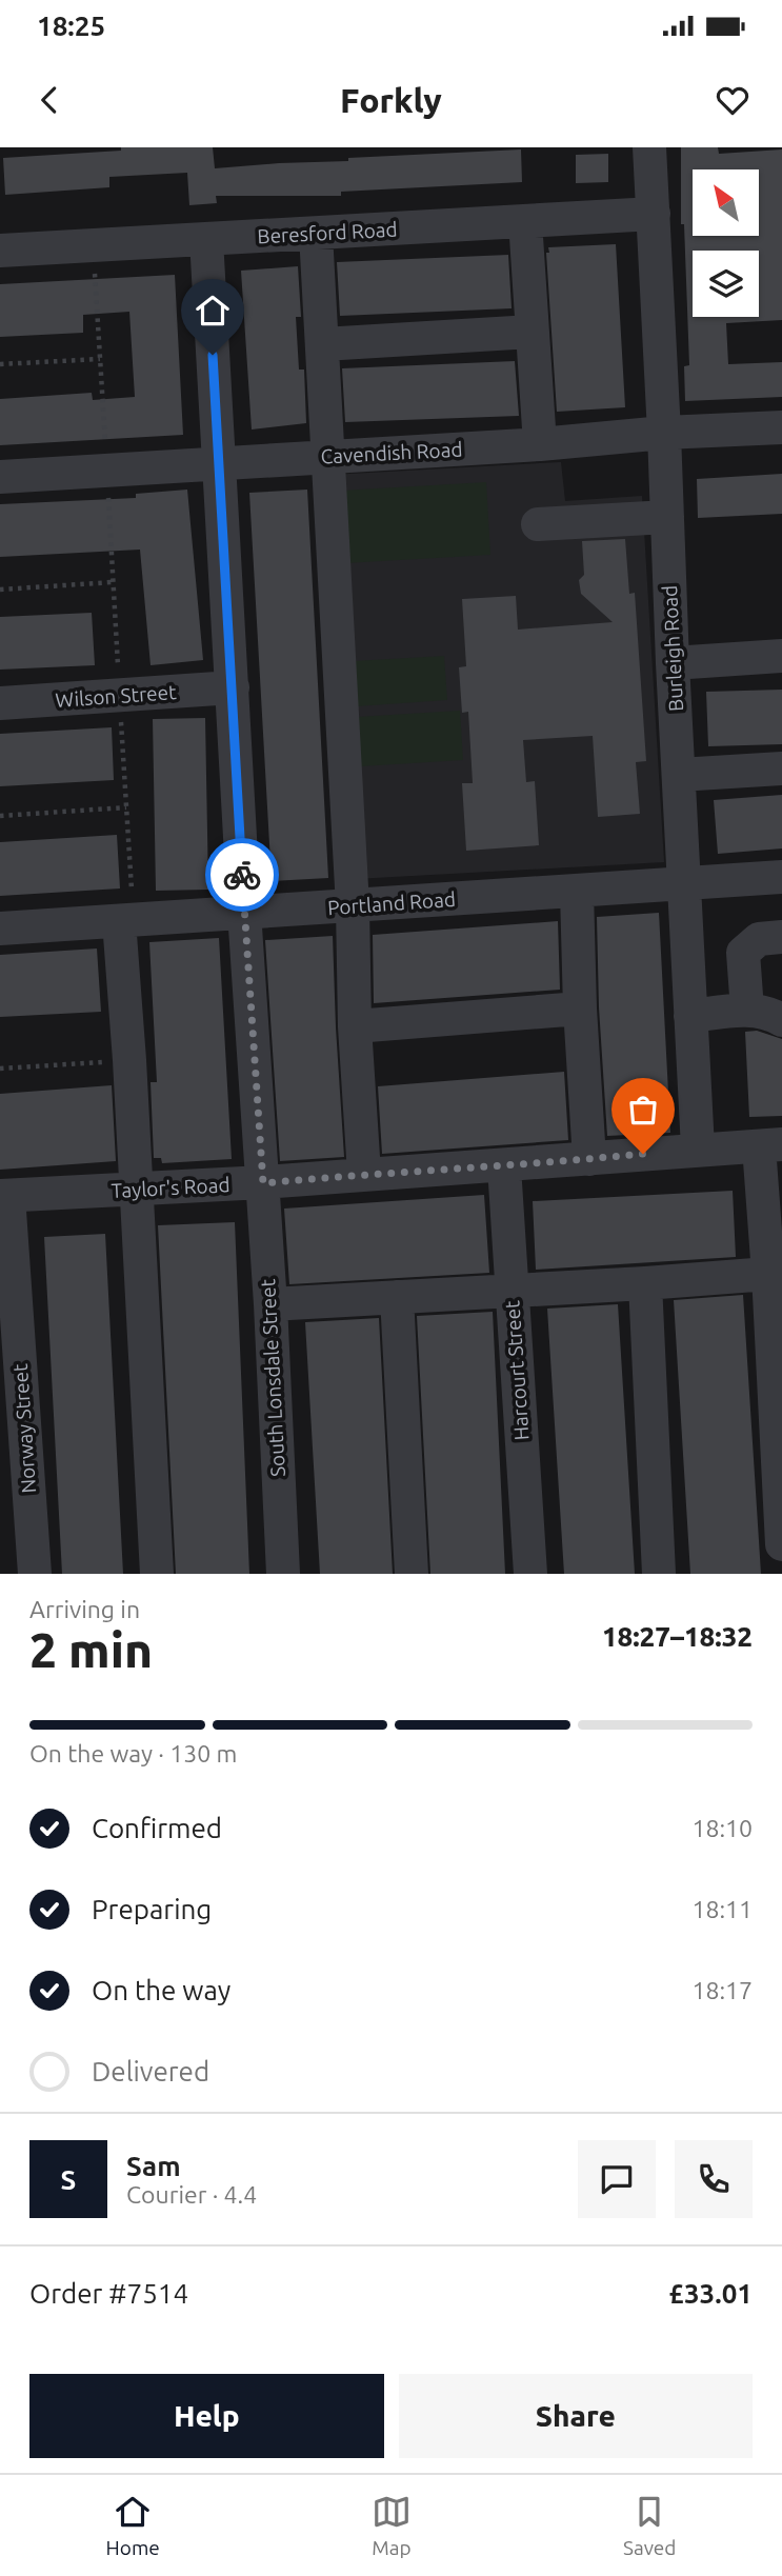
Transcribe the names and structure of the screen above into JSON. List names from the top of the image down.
{
  "streets": {
    "street": [
      "Beresford Road",
      "Cavendish Road",
      "Burleigh Road",
      "Wilson Street",
      "Portland Road",
      "Taylor's Road",
      "Harcourt Street",
      "South Lonsdale Street",
      "Norway Street"
    ]
  },
  "crossings": [
    ["Beresford Road", "Burleigh Road"],
    ["Beresford Road", "South Lonsdale Street"],
    ["Cavendish Road", "Burleigh Road"],
    ["Cavendish Road", "South Lonsdale Street"],
    ["Burleigh Road", "Portland Road"],
    ["Burleigh Road", "Taylor's Road"],
    ["Wilson Street", "South Lonsdale Street"],
    ["Portland Road", "South Lonsdale Street"],
    ["Taylor's Road", "Harcourt Street"],
    ["Taylor's Road", "South Lonsdale Street"],
    ["Taylor's Road", "Norway Street"]
  ],
  "north": "top left",
  "page": {
    "status": "18:25",
    "header": "Forkly",
    "heading": ["2 min", "Arriving in", "18:27–18:32"],
    "panel": [
      "Sam",
      "Courier · 4.4",
      "Order #7514",
      "£33.01"
    ],
    "bar": "On the way · 130 m",
    "list": [
      ["Confirmed", "18:10"],
      ["Preparing", "18:11"],
      ["On the way", "18:17"],
      "Delivered"
    ],
    "round": "S",
    "buttons": ["Help", "Share"],
    "tabs": ["Home", "Map", "Saved"]
  }
}
